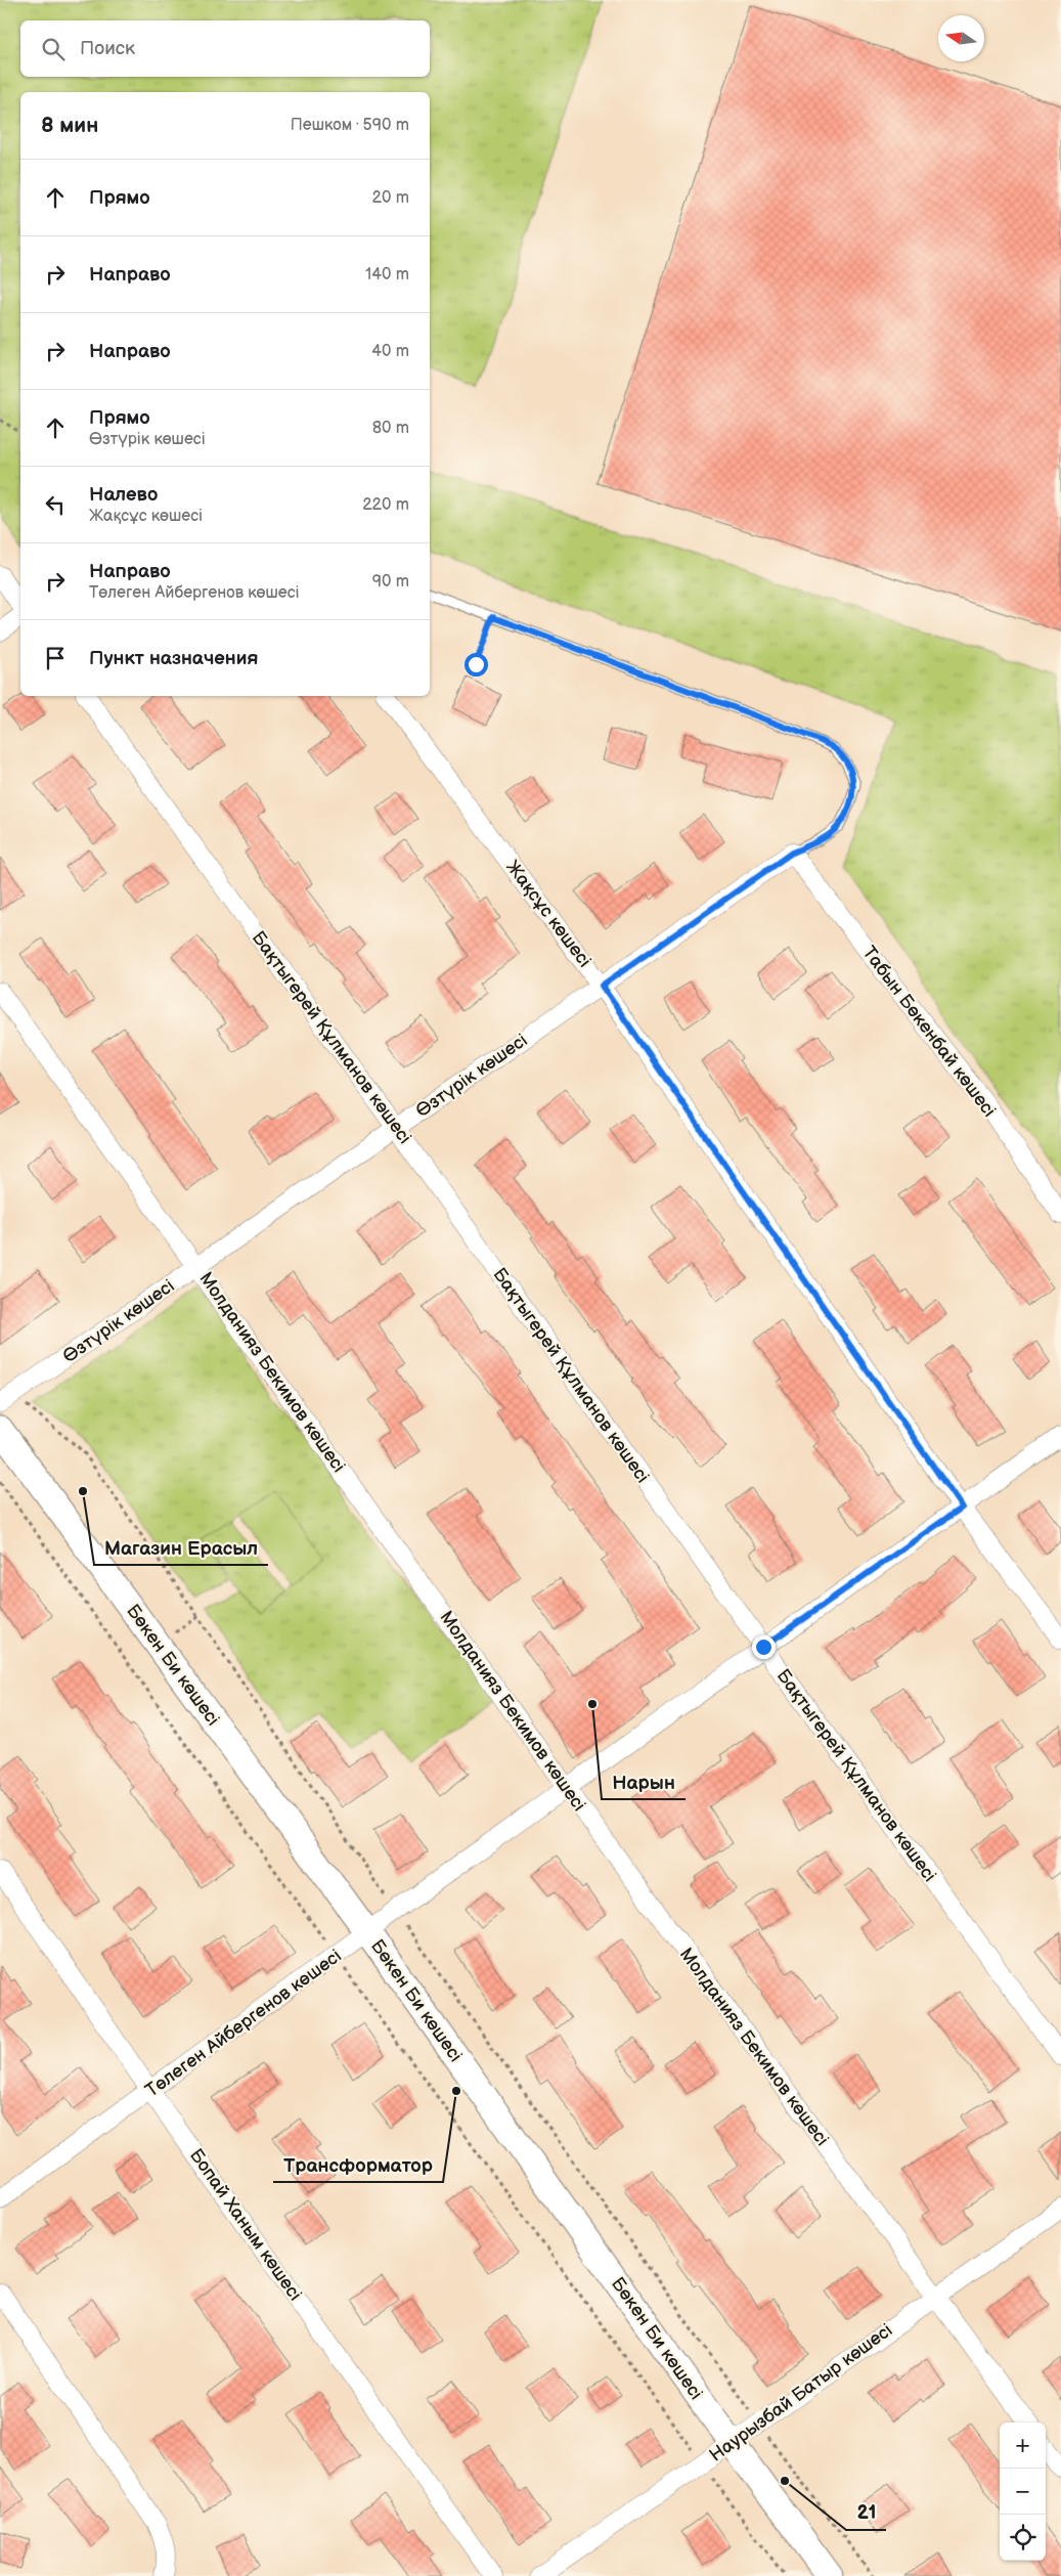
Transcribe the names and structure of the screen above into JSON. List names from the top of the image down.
{
  "streets": {
    "street": [
      "Жақсұс көшесі",
      "Табын Бөкенбай көшесі",
      "Бақтыгерей Құлманов көшесі",
      "Өзтүрік көшесі",
      "Молданияз Бекимов көшесі",
      "Бөкен Би көшесі",
      "Төлеген Айбергенов көшесі",
      "Бопай Ханым көшесі",
      "Наурызбай Батыр көшесі"
    ]
  },
  "crossings": [
    ["Жақсұс көшесі", "Өзтүрік көшесі"],
    ["Жақсұс көшесі", "Төлеген Айбергенов көшесі"],
    ["Табын Бөкенбай көшесі", "Өзтүрік көшесі"],
    ["Бақтыгерей Құлманов көшесі", "Өзтүрік көшесі"],
    ["Бақтыгерей Құлманов көшесі", "Төлеген Айбергенов көшесі"],
    ["Өзтүрік көшесі", "Молданияз Бекимов көшесі"],
    ["Молданияз Бекимов көшесі", "Төлеген Айбергенов көшесі"],
    ["Молданияз Бекимов көшесі", "Наурызбай Батыр көшесі"],
    ["Бөкен Би көшесі", "Төлеген Айбергенов көшесі"],
    ["Бөкен Би көшесі", "Наурызбай Батыр көшесі"],
    ["Төлеген Айбергенов көшесі", "Бопай Ханым көшесі"]
  ],
  "places": [
    "Магазин Ерасыл",
    "Нарын",
    "Трансформатор",
    "21"
  ],
  "north": "left",
  "page": {
    "search": "Поиск",
    "heading": ["8 мин", "Пешком · 590 m"],
    "list": [
      ["Прямо", "20 m"],
      ["Направо", "140 m"],
      ["Направо", "40 m"],
      ["Прямо", "Өзтүрік көшесі", "80 m"],
      ["Налево", "Жақсұс көшесі", "220 m"],
      ["Направо", "Төлеген Айбергенов көшесі", "90 m"],
      "Пункт назначения"
    ],
    "map_buttons": ["+", "−"]
  }
}
